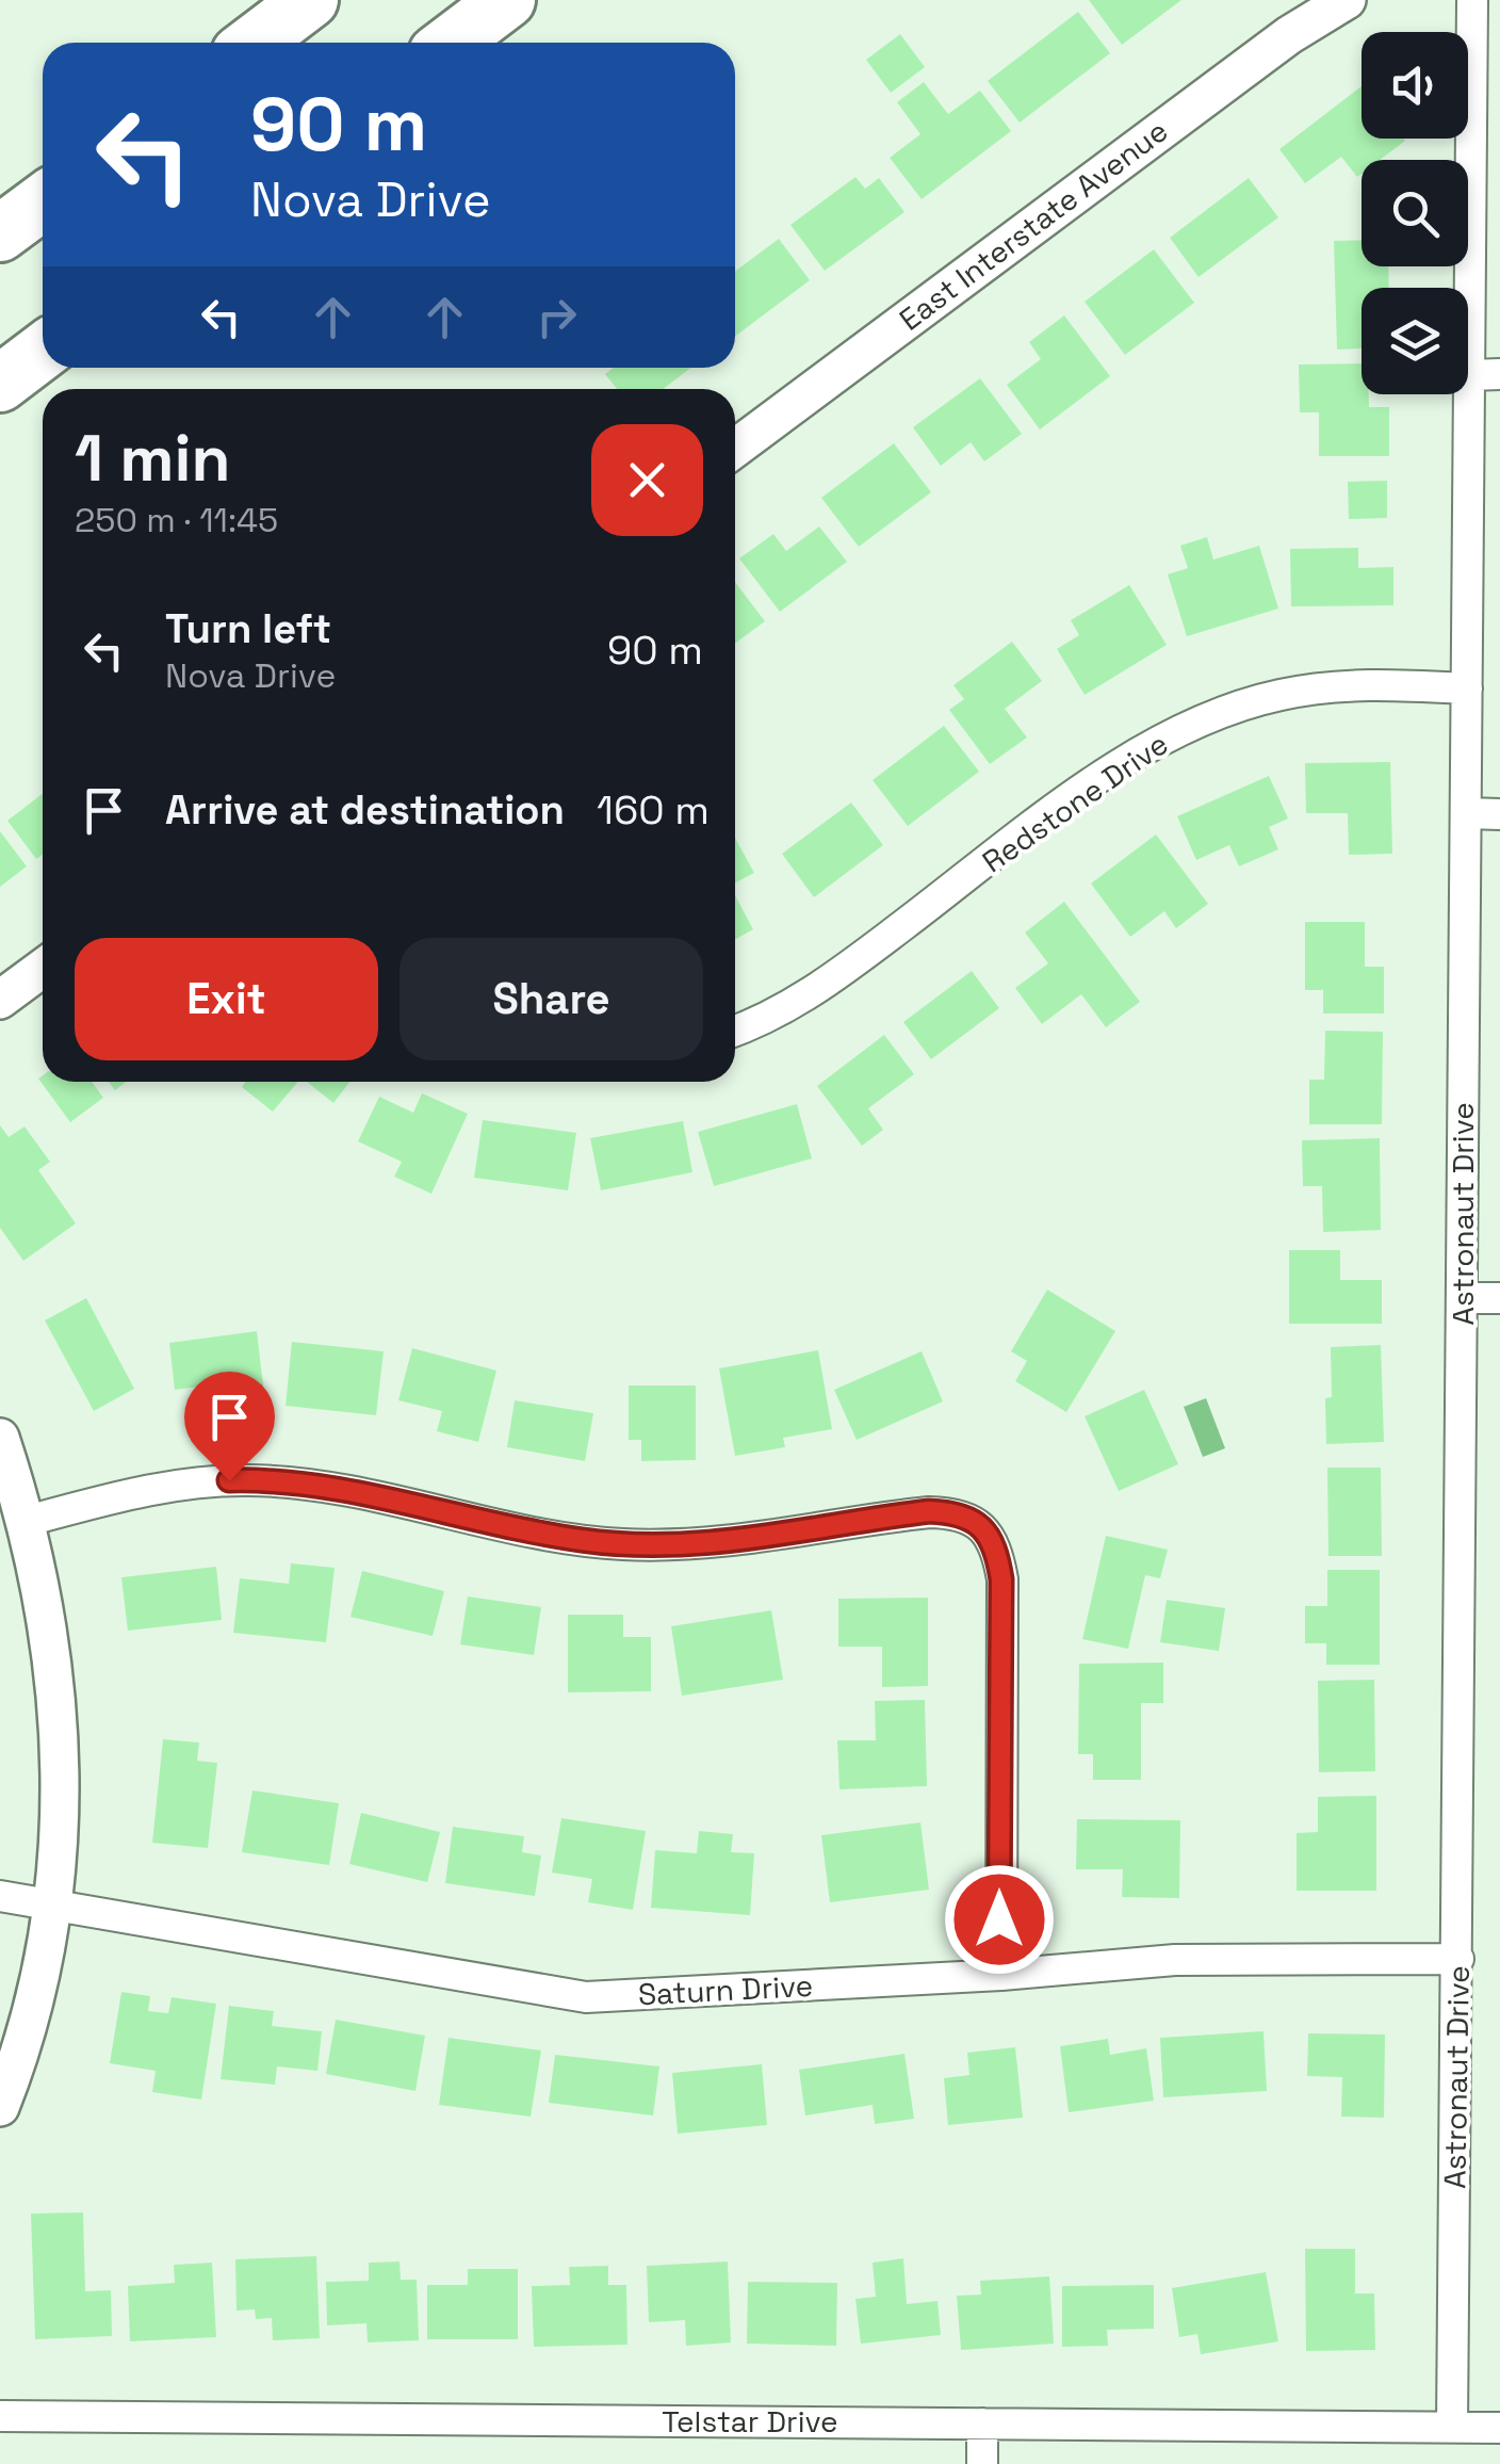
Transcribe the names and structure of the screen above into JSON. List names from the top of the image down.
{
  "streets": {
    "street": [
      "East Interstate Avenue",
      "Redstone Drive",
      "Astronaut Drive",
      "Saturn Drive",
      "Telstar Drive"
    ]
  },
  "crossings": [
    ["Redstone Drive", "Astronaut Drive"],
    ["Astronaut Drive", "Saturn Drive"],
    ["Astronaut Drive", "Telstar Drive"]
  ],
  "page": {
    "turn": ["90 m", "Nova Drive"],
    "heading": ["1 min", "250 m · 11:45"],
    "list": [
      {
        "name": "Turn left",
        "note": "Nova Drive",
        "value": "90 m"
      },
      {
        "name": "Arrive at destination",
        "value": "160 m"
      }
    ],
    "buttons": ["Exit", "Share"]
  }
}
